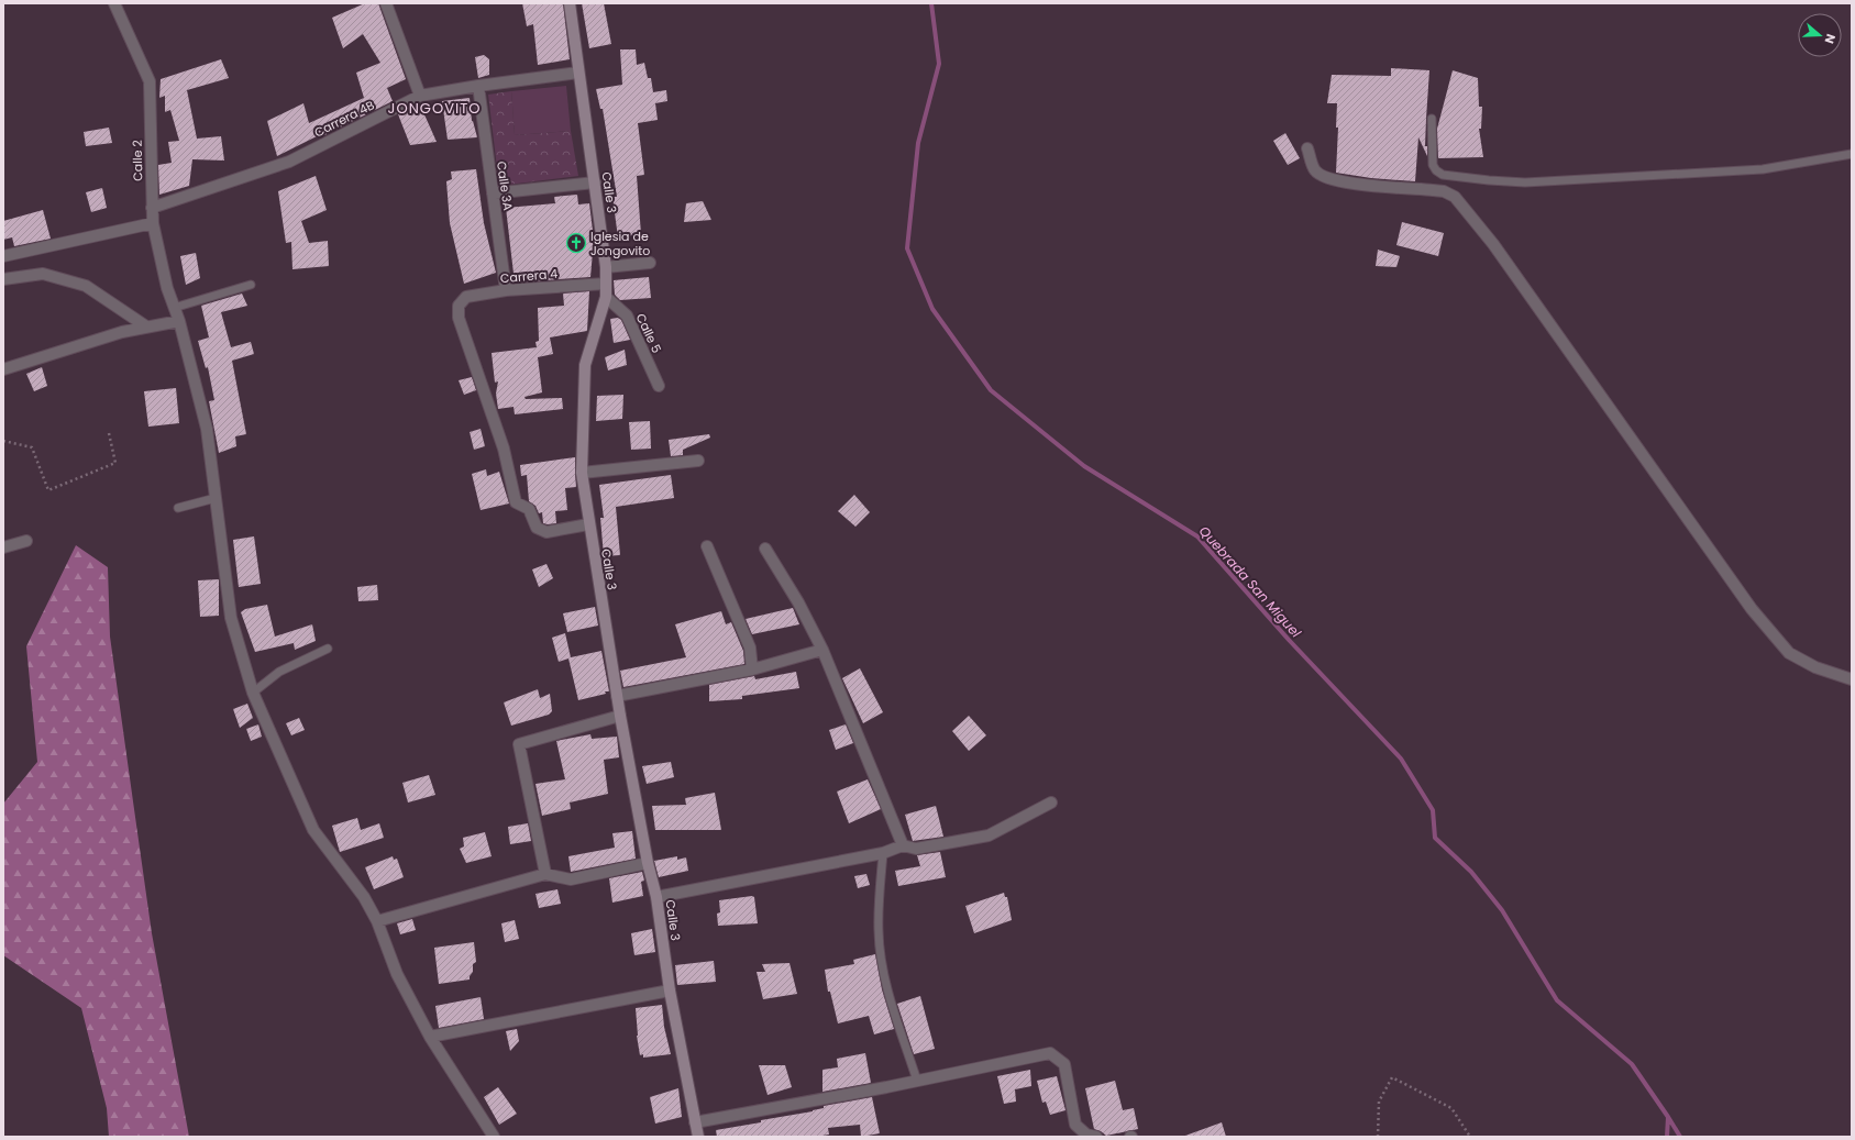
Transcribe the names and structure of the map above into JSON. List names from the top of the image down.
{
  "streets": {
    "street": [
      "Carrera 4B",
      "Calle 2",
      "Calle 3A",
      "Calle 3",
      "Carrera 4",
      "Calle 5"
    ]
  },
  "crossings": [
    ["Carrera 4B", "Calle 2"],
    ["Carrera 4B", "Calle 3A"],
    ["Carrera 4B", "Calle 3"],
    ["Calle 3A", "Carrera 4"],
    ["Calle 3", "Carrera 4"],
    ["Calle 3", "Calle 5"]
  ],
  "districts": ["JONGOVITO"],
  "water": ["Quebrada San Miguel"],
  "places": {
    "church": ["Iglesia de Jongovito"]
  },
  "north": "right"
}
